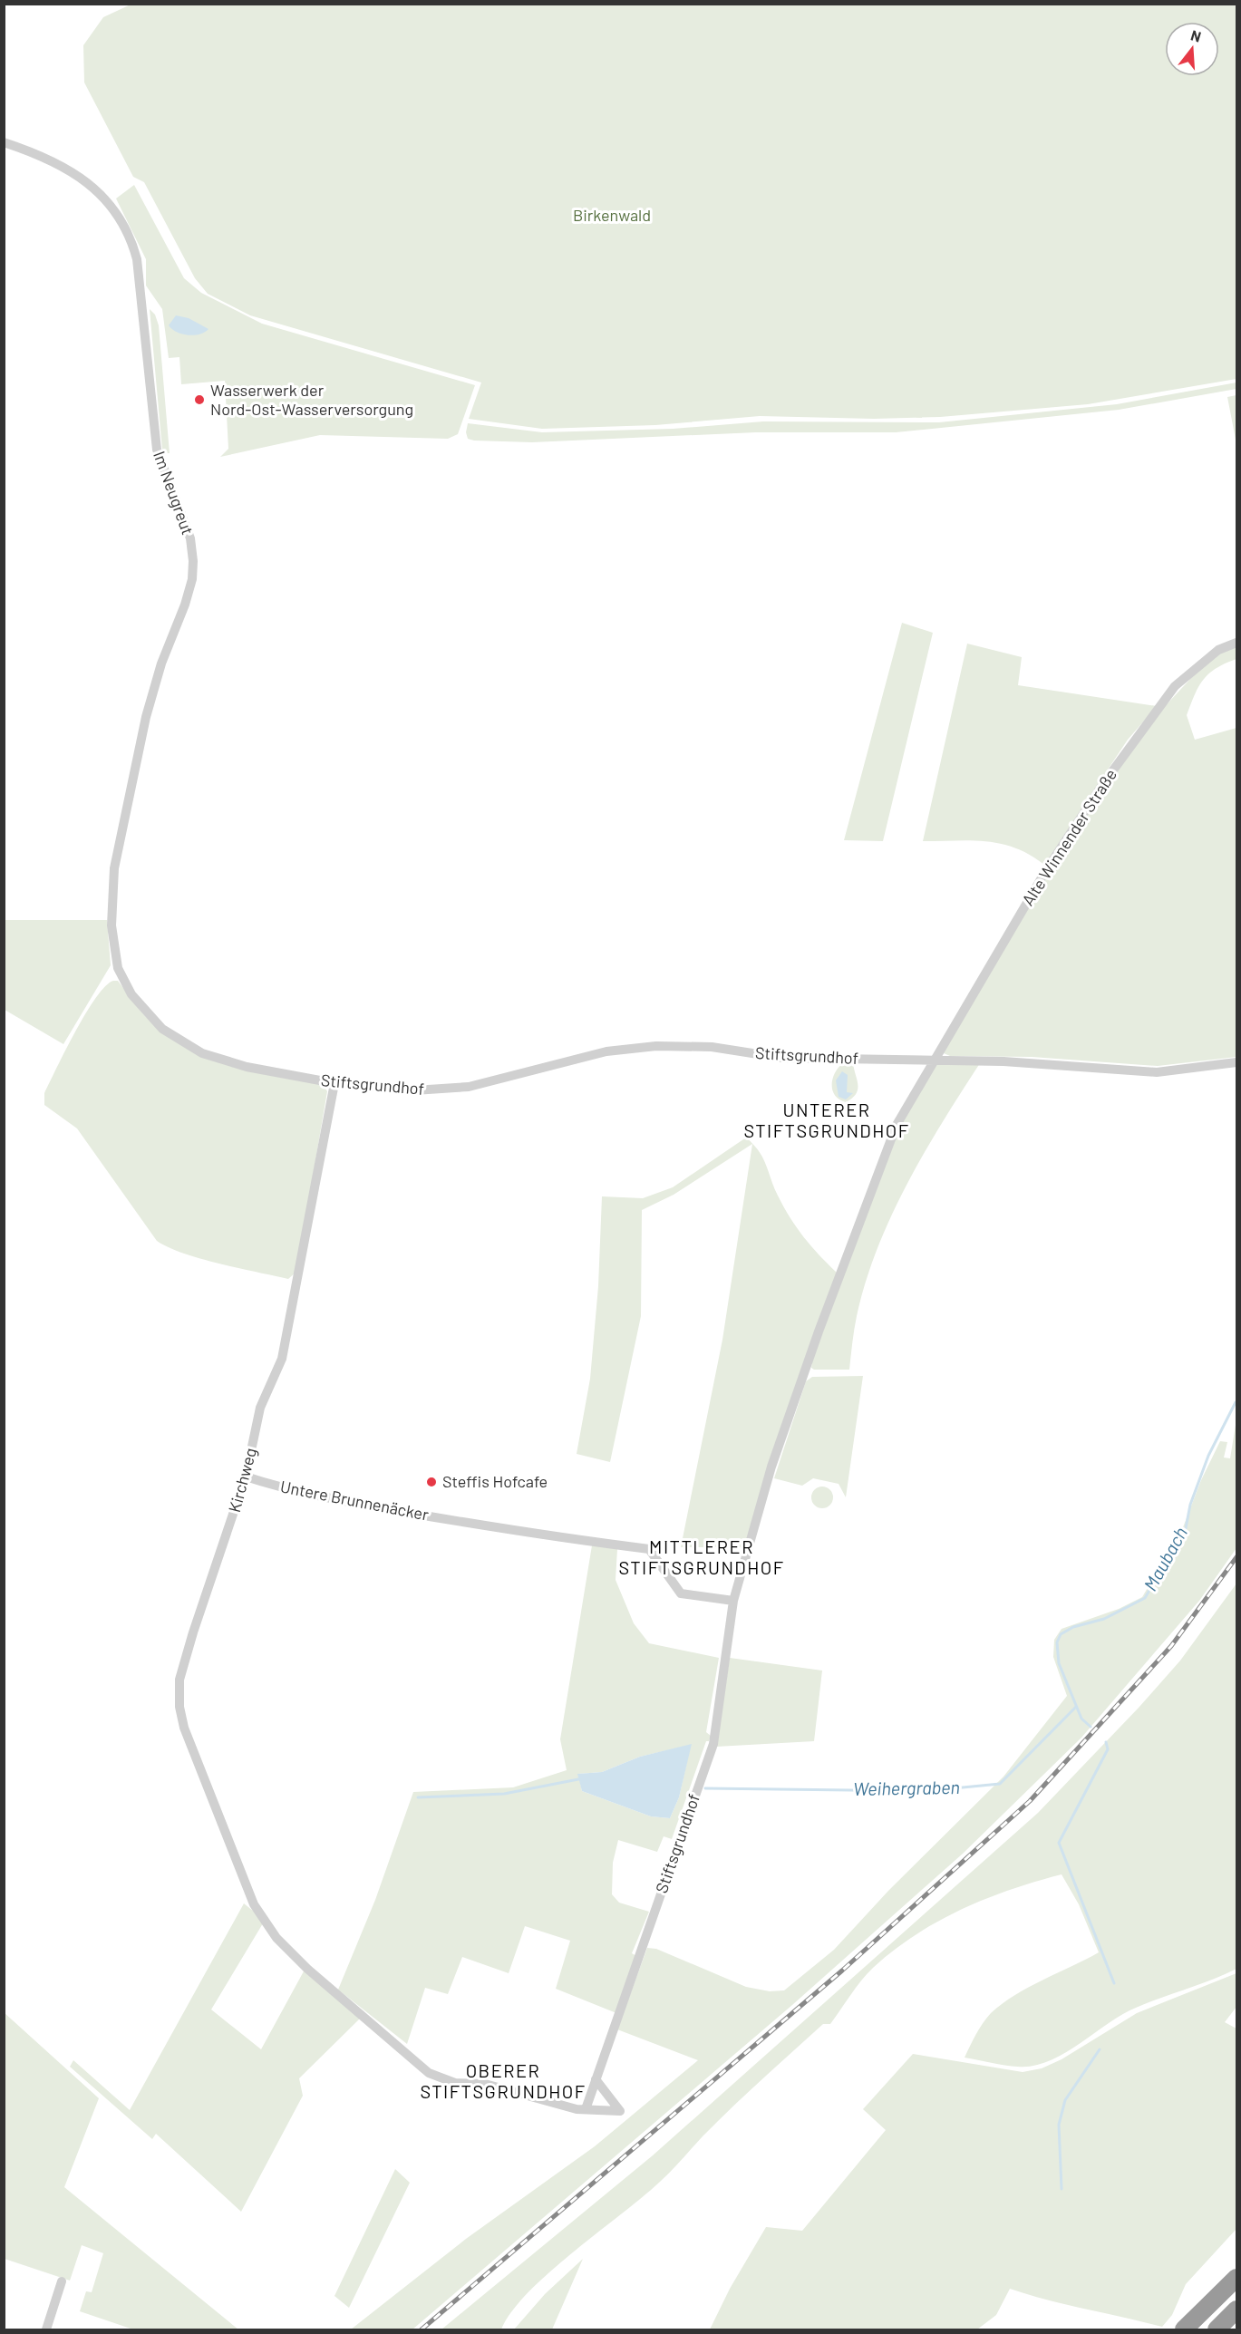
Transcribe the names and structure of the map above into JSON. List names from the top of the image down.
{
  "streets": {
    "street": [
      "Im Neugreut",
      "Alte Winnender Straße",
      "Stiftsgrundhof",
      "Kirchweg",
      "Untere Brunnenäcker"
    ]
  },
  "crossings": [
    ["Im Neugreut", "Stiftsgrundhof"],
    ["Alte Winnender Straße", "Stiftsgrundhof"],
    ["Stiftsgrundhof", "Kirchweg"],
    ["Stiftsgrundhof", "Untere Brunnenäcker"],
    ["Kirchweg", "Untere Brunnenäcker"]
  ],
  "districts": ["UNTERER STIFTSGRUNDHOF", "MITTLERER STIFTSGRUNDHOF", "OBERER STIFTSGRUNDHOF"],
  "water": ["Maubach", "Weihergraben"],
  "parks": ["Birkenwald"],
  "places": ["Wasserwerk der Nord-Ost-Wasserversorgung", "Steffis Hofcafe"],
  "north": "top"
}
